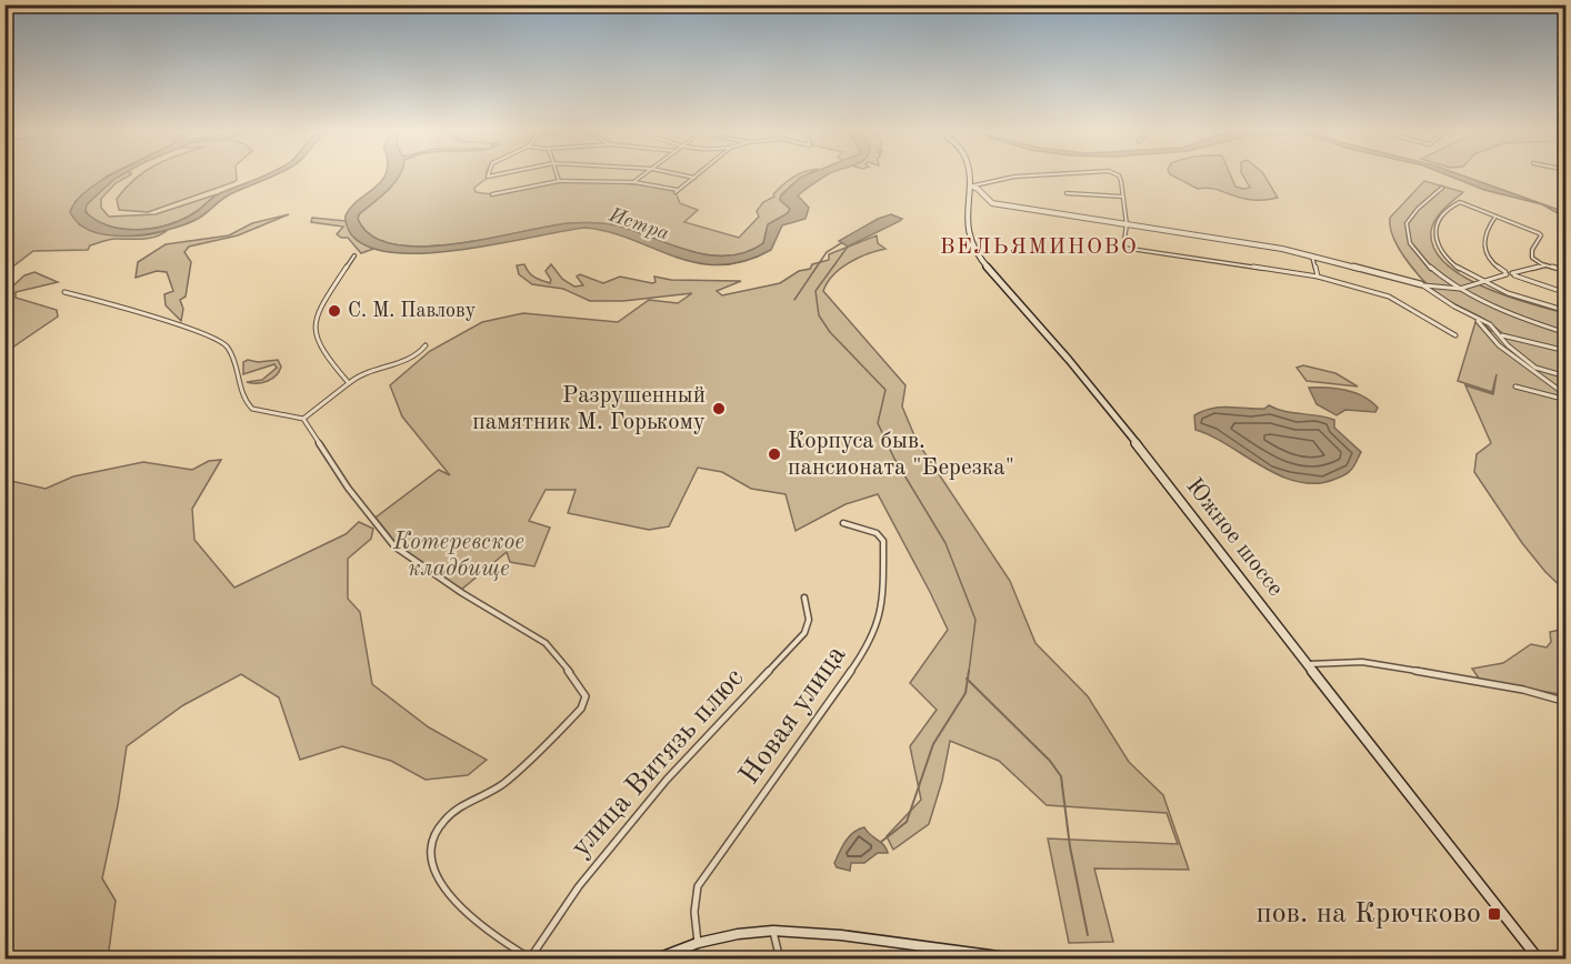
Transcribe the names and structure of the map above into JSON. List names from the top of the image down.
{
  "streets": {
    "main road": ["Южное шоссе"],
    "street": ["Новая улица", "улица Витязь плюс"]
  },
  "districts": ["ВЕЛЬЯМИНОВО"],
  "water": ["Истра"],
  "parks": ["Котеревское кладбище"],
  "places": {
    "other": ["С. М. Павлову", "Разрушенный памятник М. Горькому", "Корпуса быв. пансионата \"Березка\""],
    "transit": ["пов. на Крючково"]
  }
}
